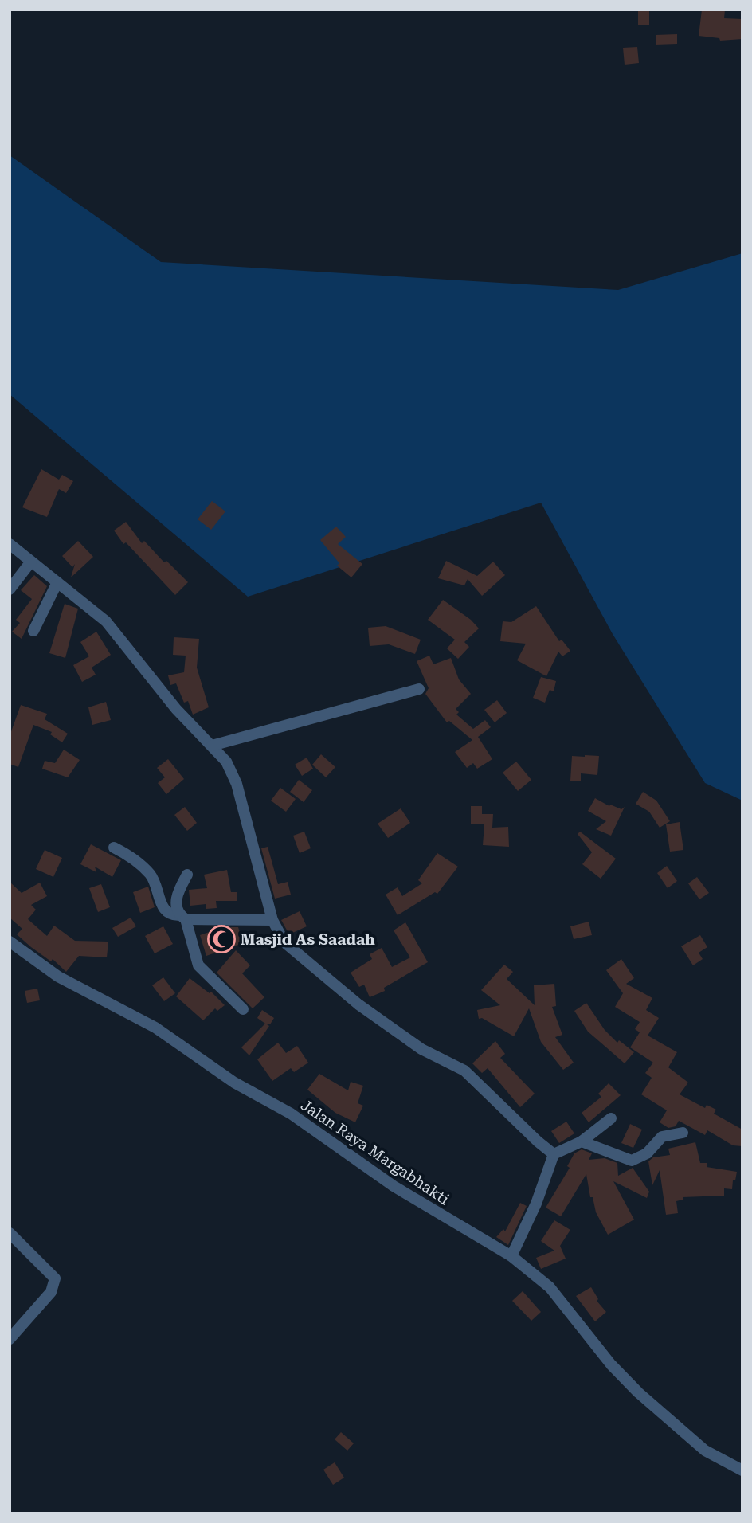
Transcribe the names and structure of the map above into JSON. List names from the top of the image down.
{
  "streets": {
    "street": ["Jalan Raya Margabhakti"]
  },
  "places": {
    "mosque": ["Masjid As Saadah"]
  }
}
